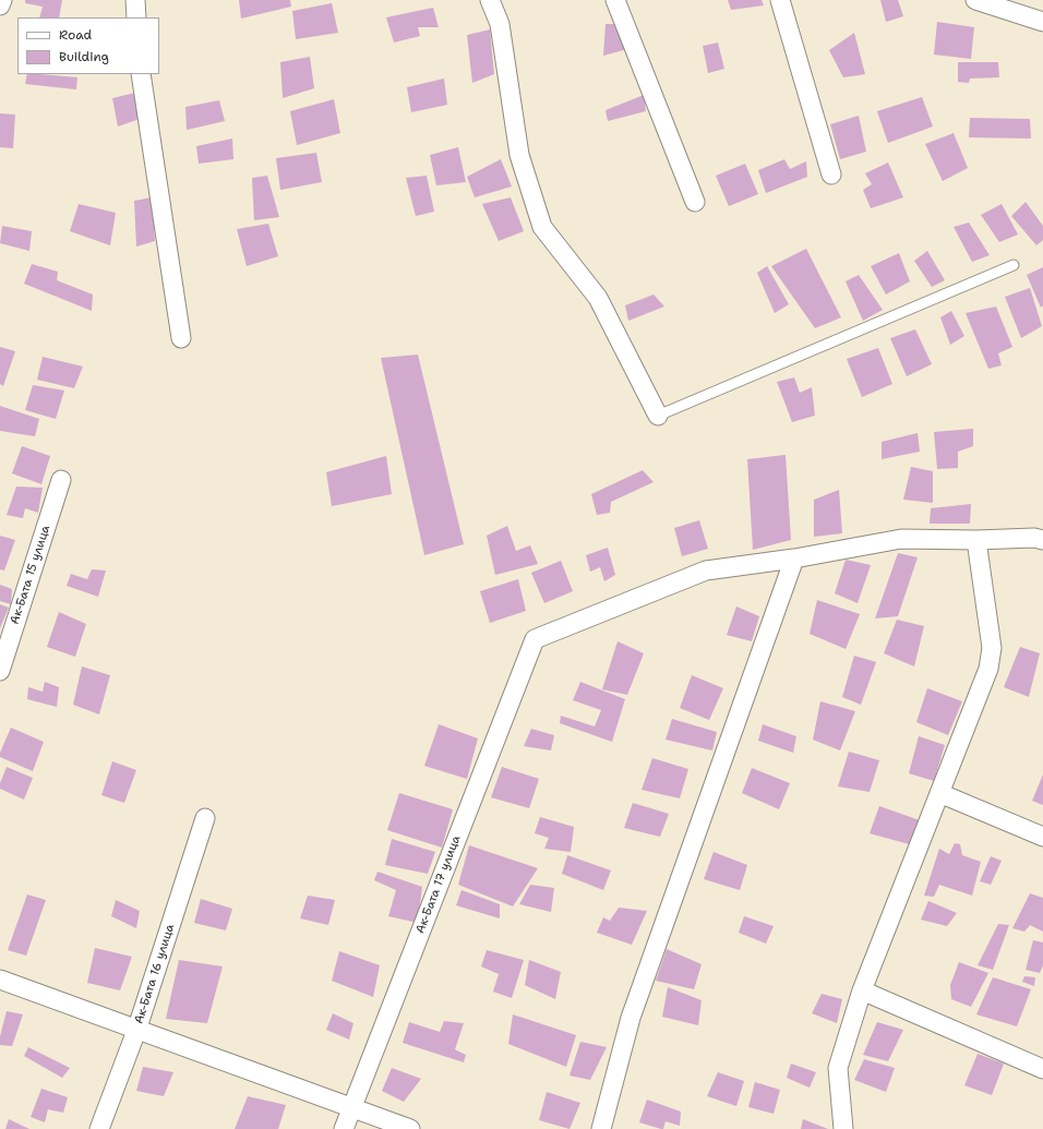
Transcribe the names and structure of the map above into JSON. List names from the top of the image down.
{
  "streets": {
    "street": ["Ак-Бата 15 улица", "Ак-Бата 17 улица", "Ак-Бата 16 улица"]
  },
  "legend": ["Road", "Building"]
}
